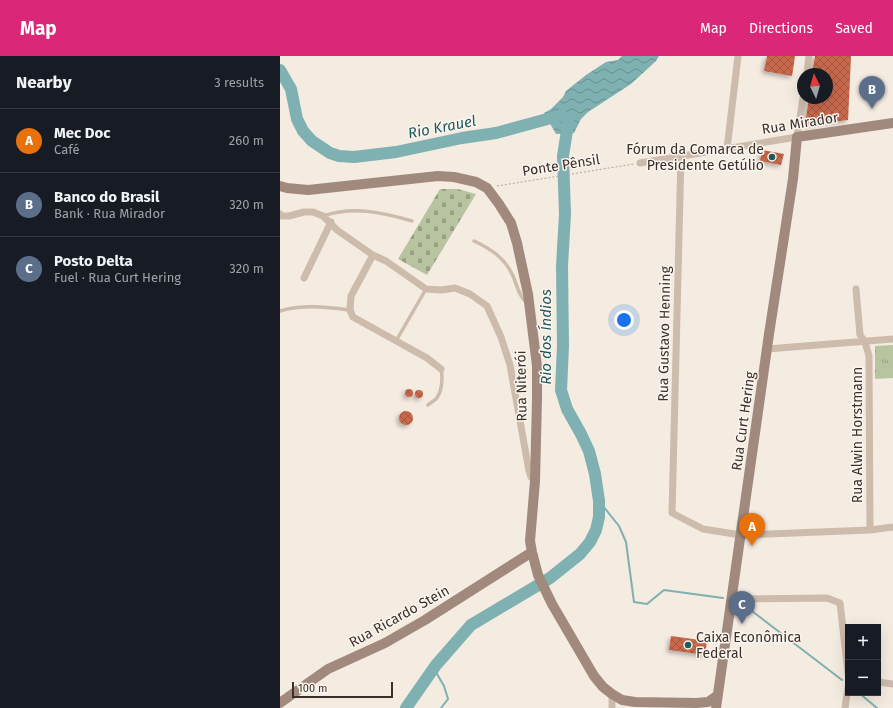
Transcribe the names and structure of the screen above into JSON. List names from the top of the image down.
{
  "streets": {
    "main road": [
      "Rua Mirador",
      "Rua Niterói",
      "Rua Curt Hering",
      "Rua Ricardo Stein"
    ],
    "street": ["Rua Gustavo Henning", "Rua Alwin Horstmann"],
    "path": ["Ponte Pênsil"]
  },
  "crossings": [
    ["Rua Mirador", "Ponte Pênsil"],
    ["Rua Mirador", "Rua Gustavo Henning"],
    ["Rua Mirador", "Rua Curt Hering"],
    ["Ponte Pênsil", "Rua Niterói"],
    ["Rua Gustavo Henning", "Rua Curt Hering"],
    ["Rua Niterói", "Rua Curt Hering"],
    ["Rua Niterói", "Rua Ricardo Stein"]
  ],
  "water": ["Rio Krauel", "Rio dos Índios"],
  "places": ["Fórum da Comarca de Presidente Getúlio", "Caixa Econômica Federal"],
  "scale_bar": "100 m",
  "north": "top",
  "page": {
    "header": "Map",
    "nav": ["Map", "Directions", "Saved"],
    "heading": ["Nearby", "3 results"],
    "pins": ["B", "A", "C"],
    "list": [
      {
        "mark": "A",
        "name": "Mec Doc",
        "note": "Café",
        "value": "260 m"
      },
      {
        "mark": "B",
        "name": "Banco do Brasil",
        "note": "Bank · Rua Mirador",
        "value": "320 m"
      },
      {
        "mark": "C",
        "name": "Posto Delta",
        "note": "Fuel · Rua Curt Hering",
        "value": "320 m"
      }
    ],
    "map_buttons": ["+", "−"],
    "scale": "100 m"
  }
}
